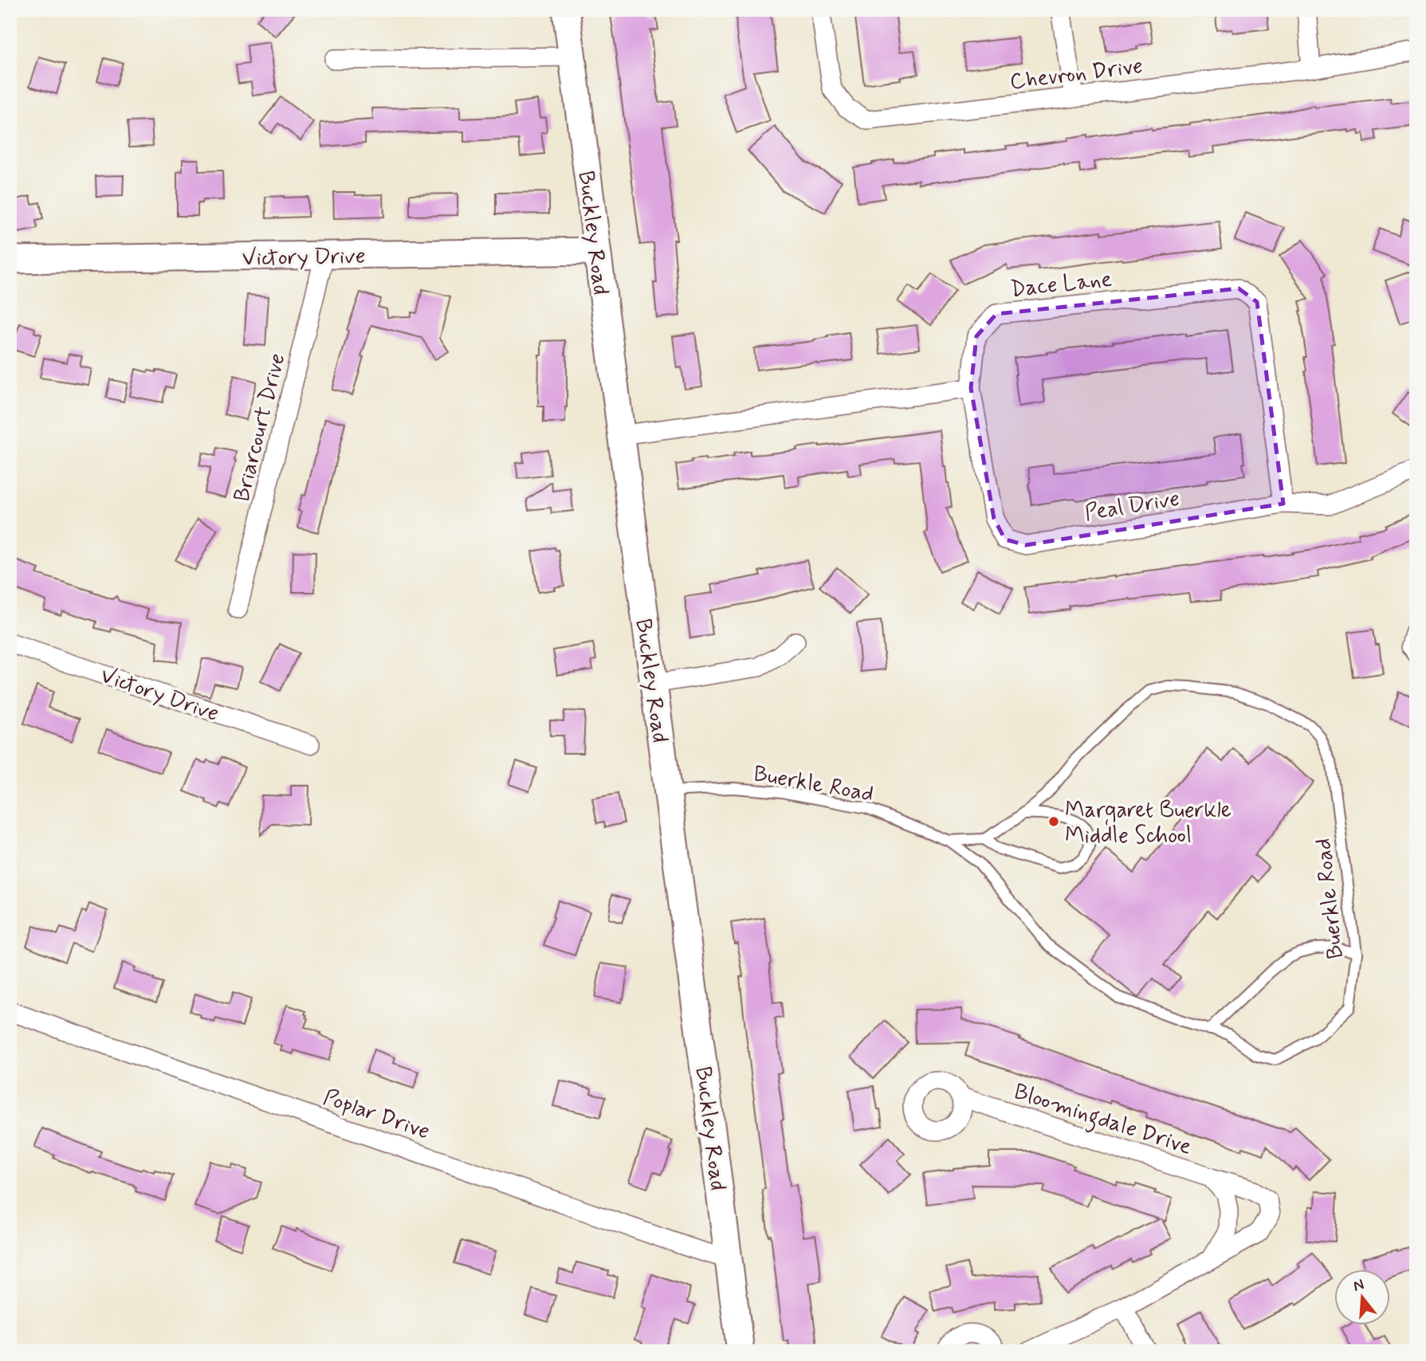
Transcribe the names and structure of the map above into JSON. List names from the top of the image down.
{
  "streets": {
    "street": [
      "Chevron Drive",
      "Buckley Road",
      "Victory Drive",
      "Dace Lane",
      "Briarcourt Drive",
      "Peal Drive",
      "Poplar Drive",
      "Bloomingdale Drive"
    ],
    "lane": ["Buerkle Road"]
  },
  "crossings": [
    ["Buckley Road", "Victory Drive"],
    ["Buckley Road", "Buerkle Road"],
    ["Buckley Road", "Poplar Drive"],
    ["Victory Drive", "Briarcourt Drive"],
    ["Dace Lane", "Peal Drive"]
  ],
  "places": ["Margaret Buerkle Middle School"],
  "north": "top"
}
